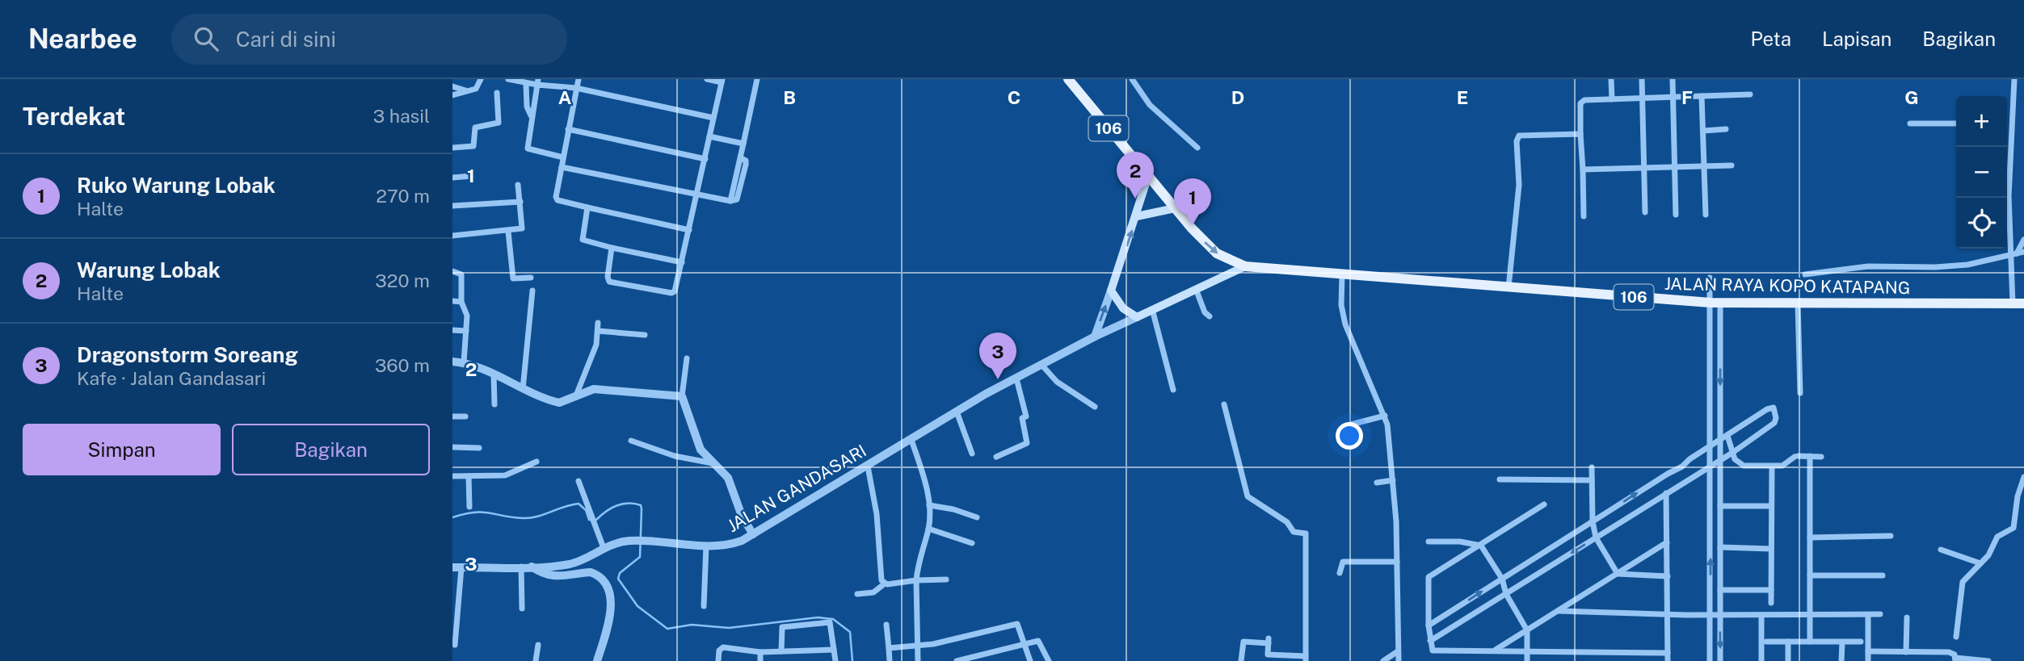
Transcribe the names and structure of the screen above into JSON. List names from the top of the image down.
{
  "streets": {
    "main road": ["106", "JALAN RAYA KOPO KATAPANG"],
    "street": ["JALAN GANDASARI"]
  },
  "crossings": [
    ["106", "JALAN RAYA KOPO KATAPANG"]
  ],
  "page": {
    "header": "Nearbee",
    "search": "Cari di sini",
    "nav": ["Peta", "Lapisan", "Bagikan"],
    "heading": ["Terdekat", "3 hasil"],
    "map_buttons": ["+", "−"],
    "pins": ["2", "1", "3"],
    "list": [
      {
        "mark": "1",
        "name": "Ruko Warung Lobak",
        "note": "Halte",
        "value": "270 m"
      },
      {
        "mark": "2",
        "name": "Warung Lobak",
        "note": "Halte",
        "value": "320 m"
      },
      {
        "mark": "3",
        "name": "Dragonstorm Soreang",
        "note": "Kafe · Jalan Gandasari",
        "value": "360 m"
      }
    ],
    "buttons": ["Simpan", "Bagikan"]
  },
  "grid": {
    "columns": [
      "A",
      "B",
      "C",
      "D",
      "E",
      "F",
      "G"
    ],
    "rows": ["1", "2", "3"]
  }
}
